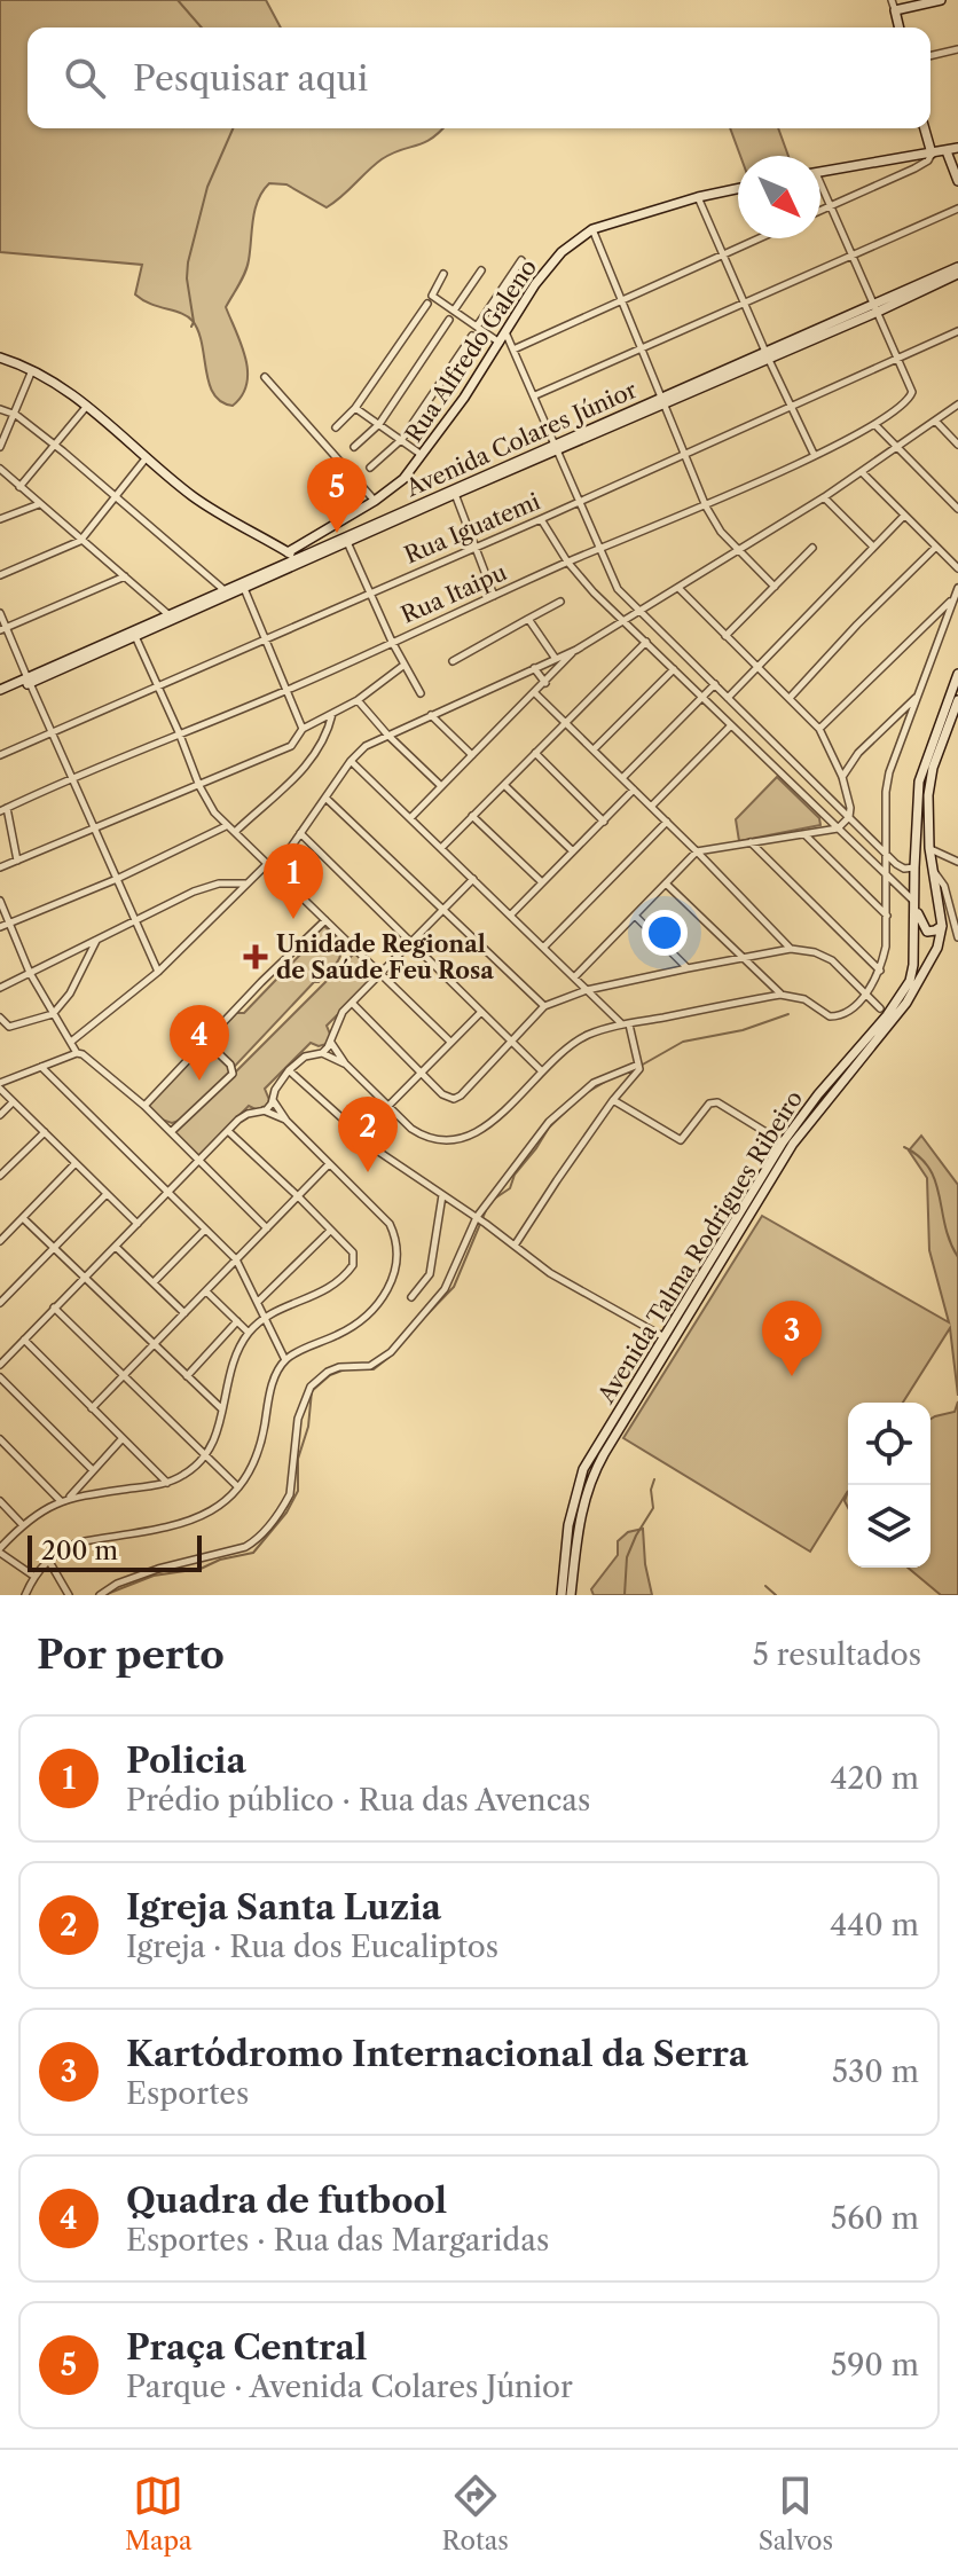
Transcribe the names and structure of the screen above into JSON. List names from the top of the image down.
{
  "streets": {
    "street": [
      "Rua Alfredo Galeno",
      "Avenida Colares Júnior",
      "Rua Iguatemi",
      "Rua Itaipu",
      "Avenida Talma Rodrigues Ribeiro"
    ]
  },
  "crossings": [
    ["Rua Iguatemi", "Rua Itaipu"]
  ],
  "places": {
    "health": ["Unidade Regional de Saúde Feu Rosa"]
  },
  "scale_bar": "200 m",
  "north": "bottom right",
  "page": {
    "search": "Pesquisar aqui",
    "pins": [
      "5",
      "1",
      "4",
      "2",
      "3"
    ],
    "scale": "200 m",
    "heading": ["Por perto", "5 resultados"],
    "list": [
      {
        "mark": "1",
        "name": "Policia",
        "note": "Prédio público · Rua das Avencas",
        "value": "420 m"
      },
      {
        "mark": "2",
        "name": "Igreja Santa Luzia",
        "note": "Igreja · Rua dos Eucaliptos",
        "value": "440 m"
      },
      {
        "mark": "3",
        "name": "Kartódromo Internacional da Serra",
        "note": "Esportes",
        "value": "530 m"
      },
      {
        "mark": "4",
        "name": "Quadra de futbool",
        "note": "Esportes · Rua das Margaridas",
        "value": "560 m"
      },
      {
        "mark": "5",
        "name": "Praça Central",
        "note": "Parque · Avenida Colares Júnior",
        "value": "590 m"
      }
    ],
    "nav": ["Mapa", "Rotas", "Salvos"]
  }
}
